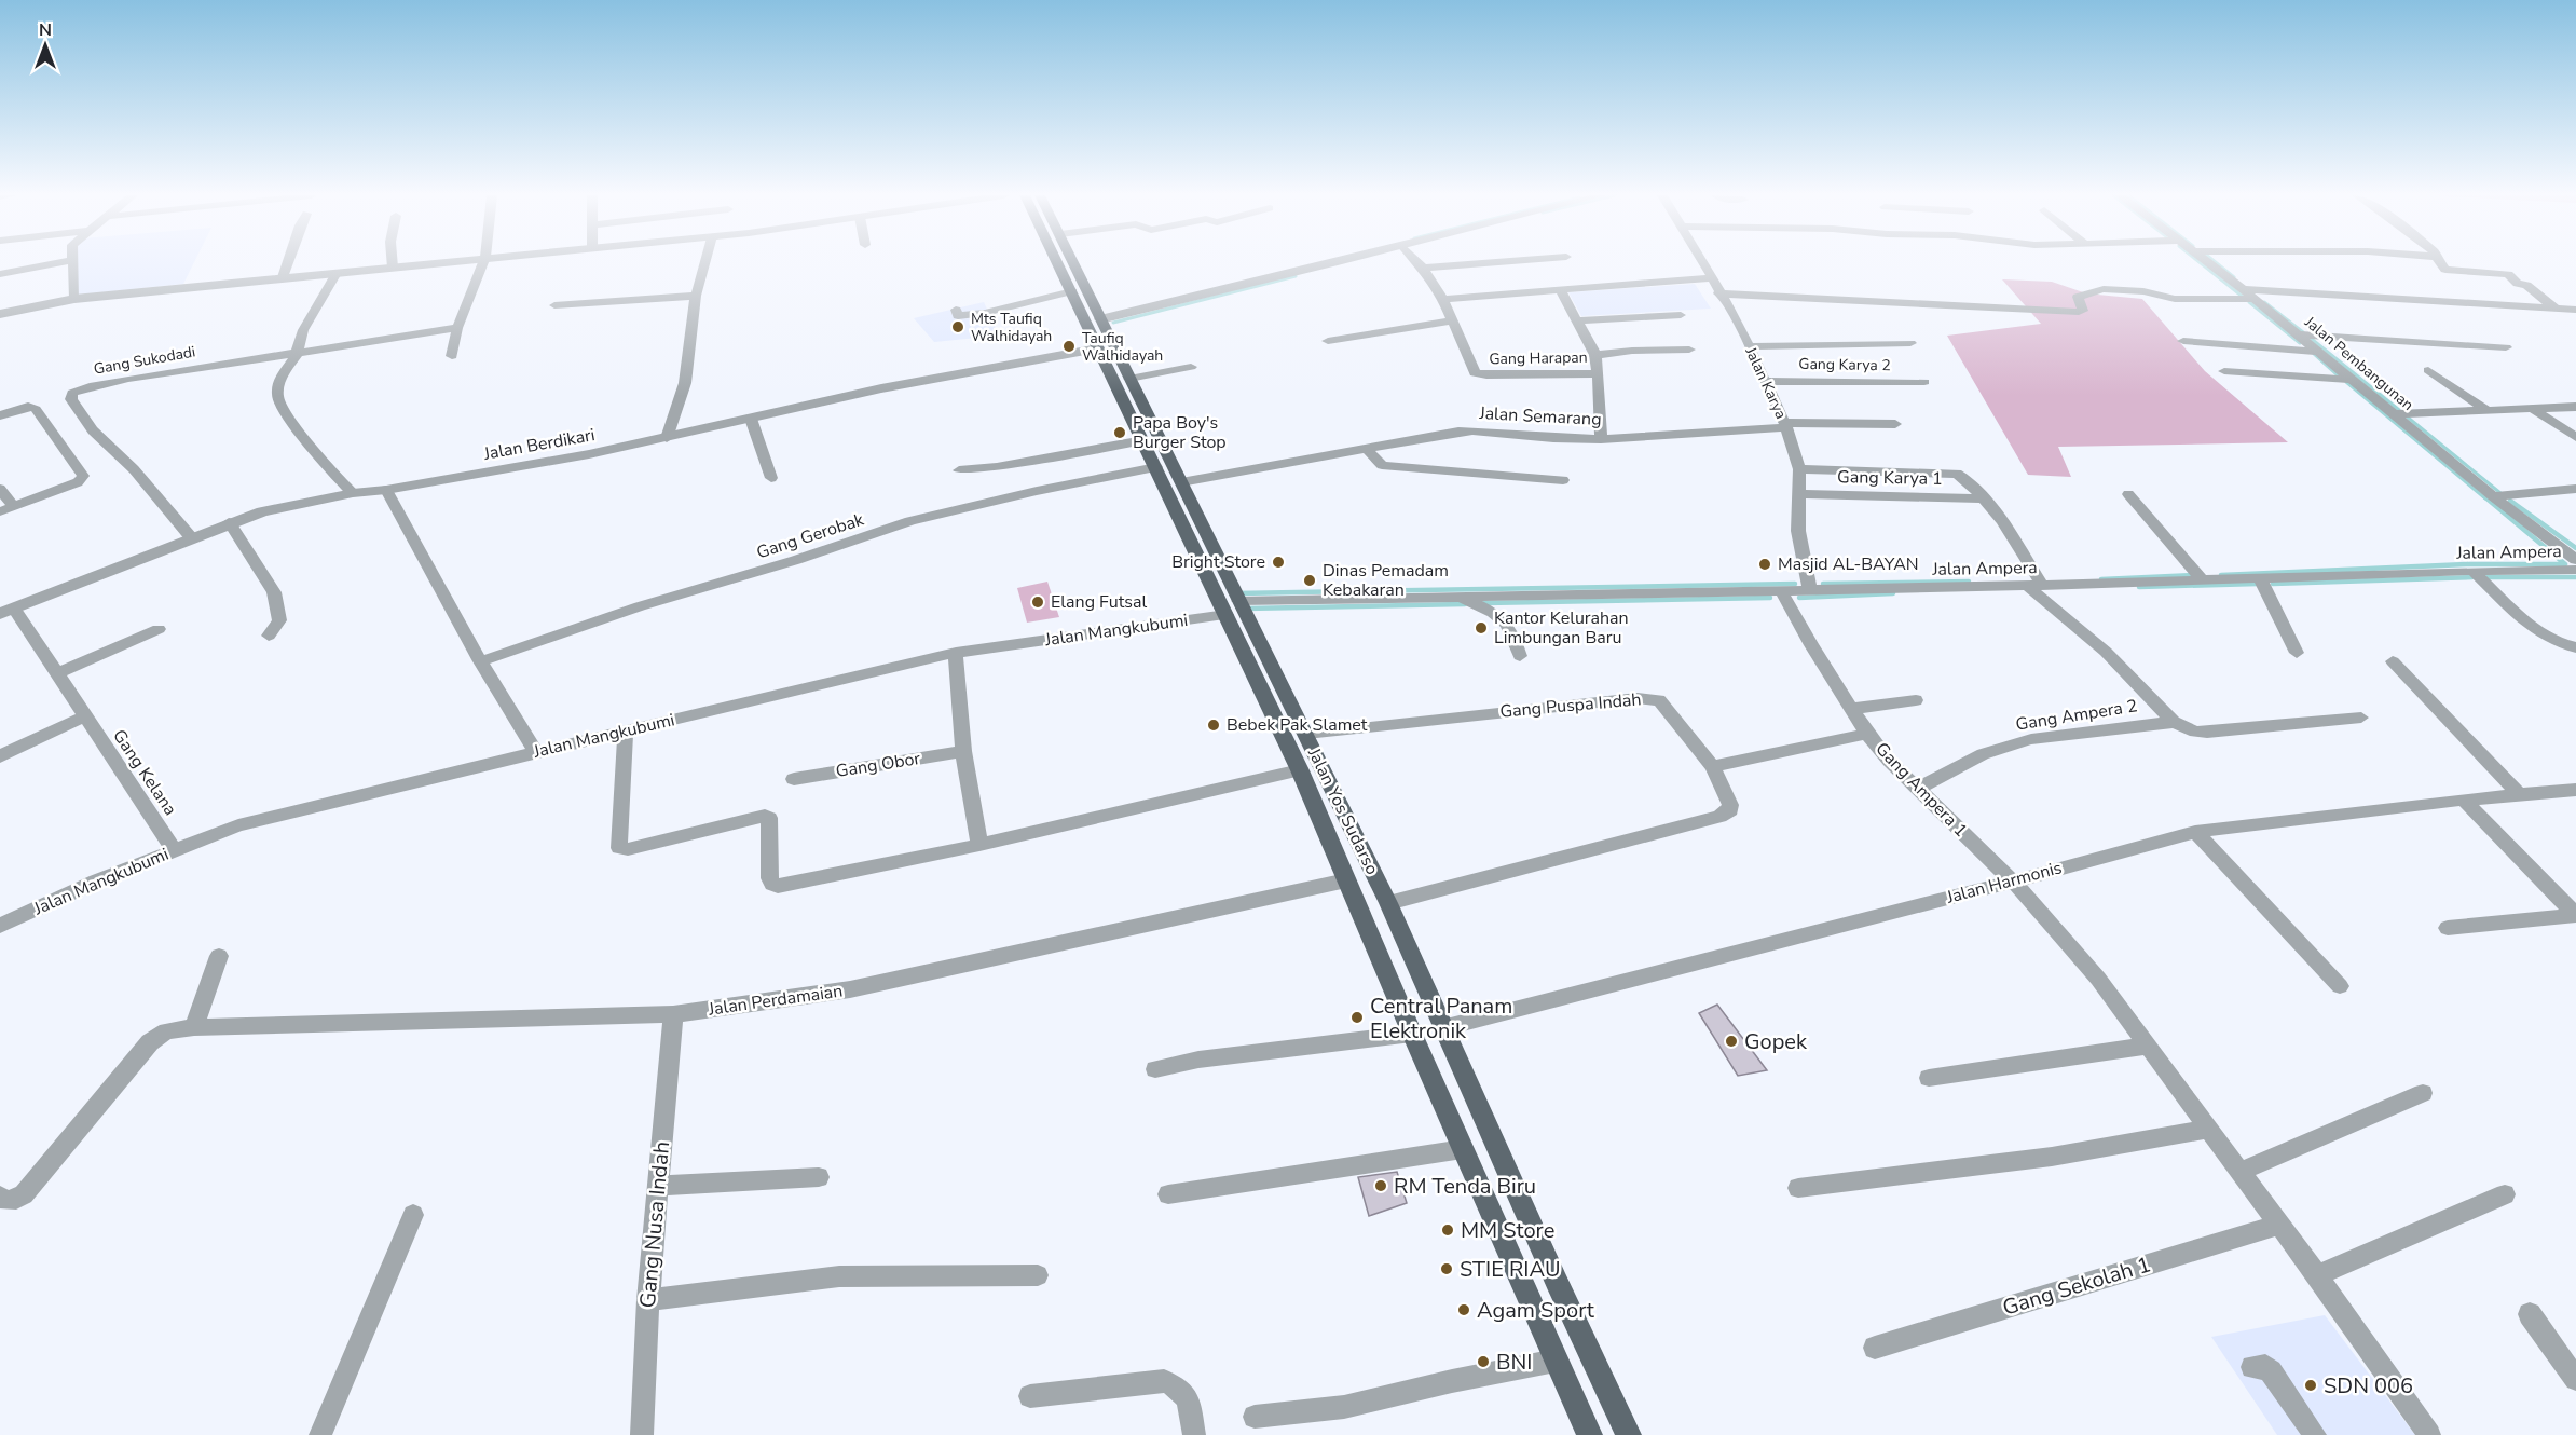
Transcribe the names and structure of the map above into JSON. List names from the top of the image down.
{
  "streets": {
    "main road": ["Jalan Yos Sudarso"],
    "street": [
      "Gang Harapan",
      "Gang Sukodadi",
      "Jalan Pembangunan",
      "Gang Karya 2",
      "Jalan Karya",
      "Jalan Semarang",
      "Jalan Berdikari",
      "Gang Karya 1",
      "Gang Gerobak",
      "Jalan Ampera",
      "Jalan Mangkubumi",
      "Gang Puspa Indah",
      "Gang Ampera 2",
      "Gang Obor",
      "Gang Kelana",
      "Gang Ampera 1",
      "Jalan Harmonis",
      "Jalan Perdamaian",
      "Gang Nusa Indah",
      "Gang Sekolah 1"
    ]
  },
  "crossings": [
    ["Gang Sukodadi", "Jalan Berdikari"],
    ["Gang Karya 2", "Jalan Karya"],
    ["Jalan Karya", "Jalan Semarang"],
    ["Jalan Karya", "Gang Karya 1"],
    ["Jalan Karya", "Jalan Ampera"],
    ["Jalan Semarang", "Jalan Yos Sudarso"],
    ["Jalan Berdikari", "Gang Kelana"],
    ["Jalan Berdikari", "Jalan Yos Sudarso"],
    ["Gang Karya 1", "Gang Ampera 2"],
    ["Gang Gerobak", "Jalan Yos Sudarso"],
    ["Jalan Ampera", "Jalan Mangkubumi"],
    ["Jalan Ampera", "Gang Ampera 2"],
    ["Jalan Ampera", "Gang Ampera 1"],
    ["Jalan Ampera", "Jalan Yos Sudarso"],
    ["Jalan Mangkubumi", "Gang Kelana"],
    ["Jalan Mangkubumi", "Jalan Yos Sudarso"],
    ["Gang Puspa Indah", "Jalan Yos Sudarso"],
    ["Gang Ampera 2", "Gang Ampera 1"],
    ["Gang Ampera 1", "Jalan Harmonis"],
    ["Jalan Yos Sudarso", "Jalan Harmonis"],
    ["Jalan Yos Sudarso", "Jalan Perdamaian"],
    ["Jalan Perdamaian", "Gang Nusa Indah"]
  ],
  "places": [
    "Mts Taufiq Walhidayah",
    "Taufiq Walhidayah",
    "Papa Boy's Burger Stop",
    "Bright Store",
    "Masjid AL-BAYAN",
    "Dinas Pemadam Kebakaran",
    "Elang Futsal",
    "Kantor Kelurahan Limbungan Baru",
    "Bebek Pak Slamet",
    "Central Panam Elektronik",
    "Gopek",
    "RM Tenda Biru",
    "MM Store",
    "STIE RIAU",
    "Agam Sport",
    "BNI",
    "SDN 006"
  ],
  "north": "top"
}
